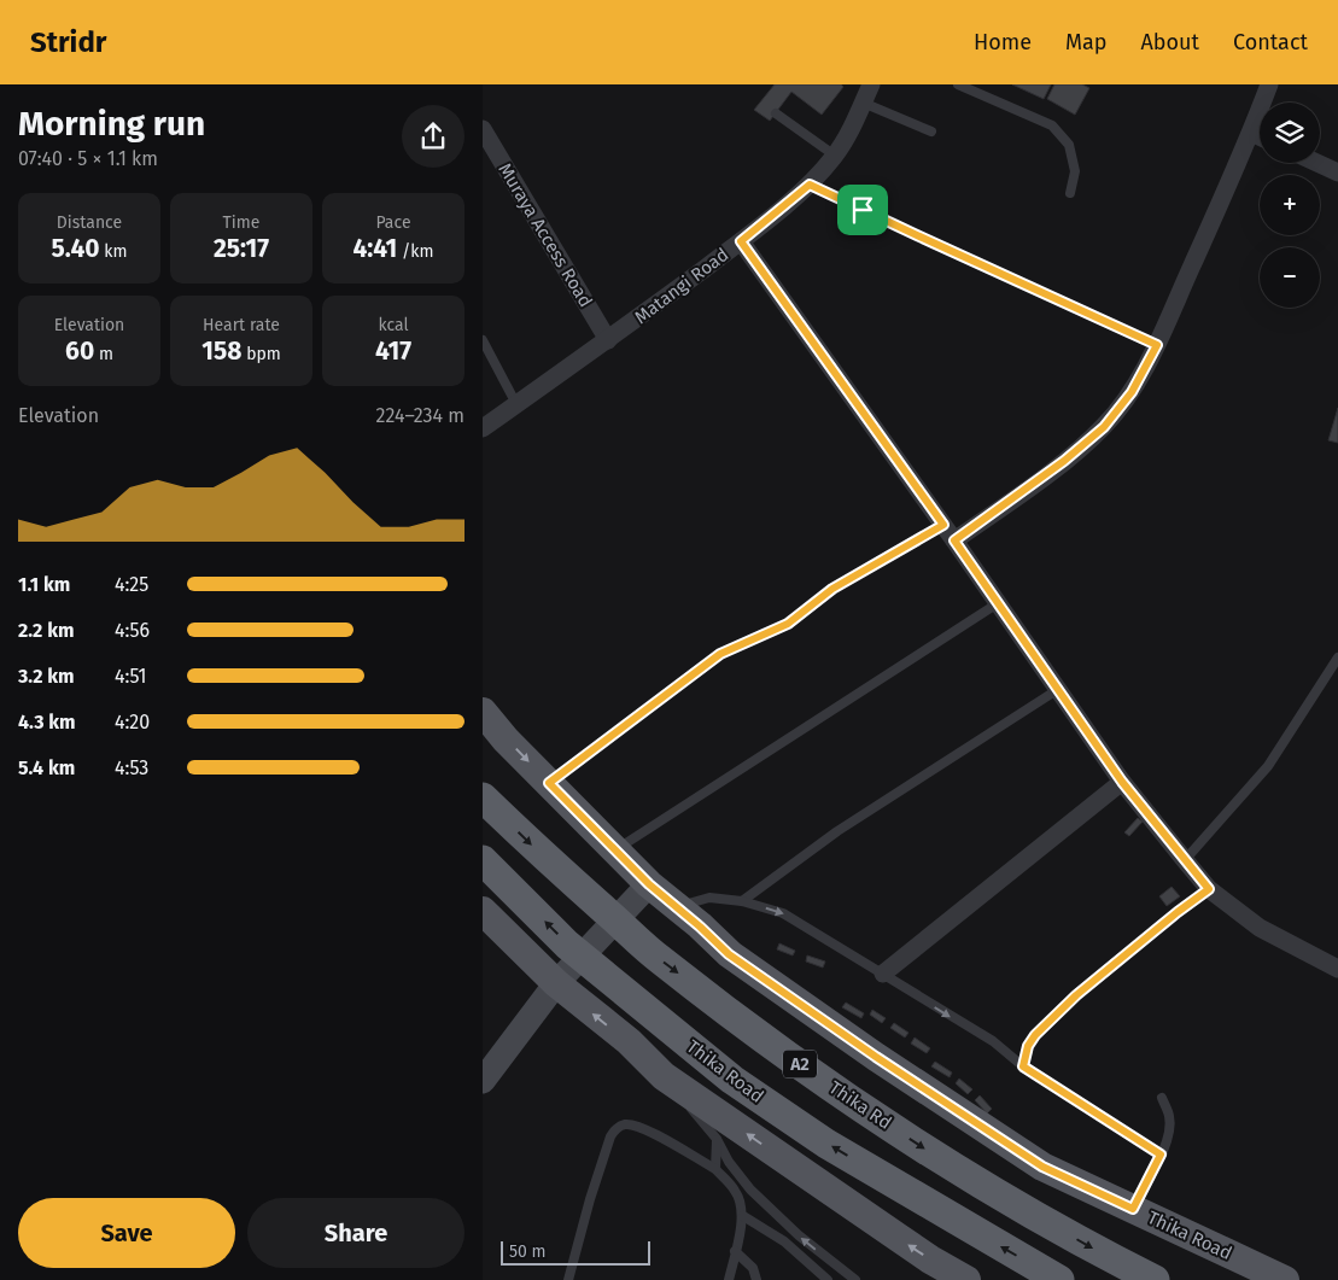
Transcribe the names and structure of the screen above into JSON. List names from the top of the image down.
{
  "streets": {
    "highway": ["A2", "Thika Road", "Thika Rd"],
    "street": ["Muraya Access Road", "Matangi Road"]
  },
  "crossings": [
    ["Muraya Access Road", "Matangi Road"]
  ],
  "one_way": ["Thika Rd"],
  "scale_bar": "50 m",
  "page": {
    "header": "Stridr",
    "nav": [
      "Home",
      "Map",
      "About",
      "Contact"
    ],
    "heading": ["Morning run", "07:40 · 5 × 1.1 km"],
    "map_buttons": ["+", "−"],
    "stats": [
      ["Distance", "5.40 km"],
      ["Time", "25:17"],
      ["Pace", "4:41 /km"],
      ["Elevation", "60 m"],
      ["Heart rate", "158 bpm"],
      ["kcal", "417"]
    ],
    "chart": ["Elevation", "224–234 m"],
    "list": [
      {
        "name": "1.1 km",
        "note": "4:25"
      },
      {
        "name": "2.2 km",
        "note": "4:56"
      },
      {
        "name": "3.2 km",
        "note": "4:51"
      },
      {
        "name": "4.3 km",
        "note": "4:20"
      },
      {
        "name": "5.4 km",
        "note": "4:53"
      }
    ],
    "buttons": ["Save", "Share"],
    "scale": "50 m"
  }
}
